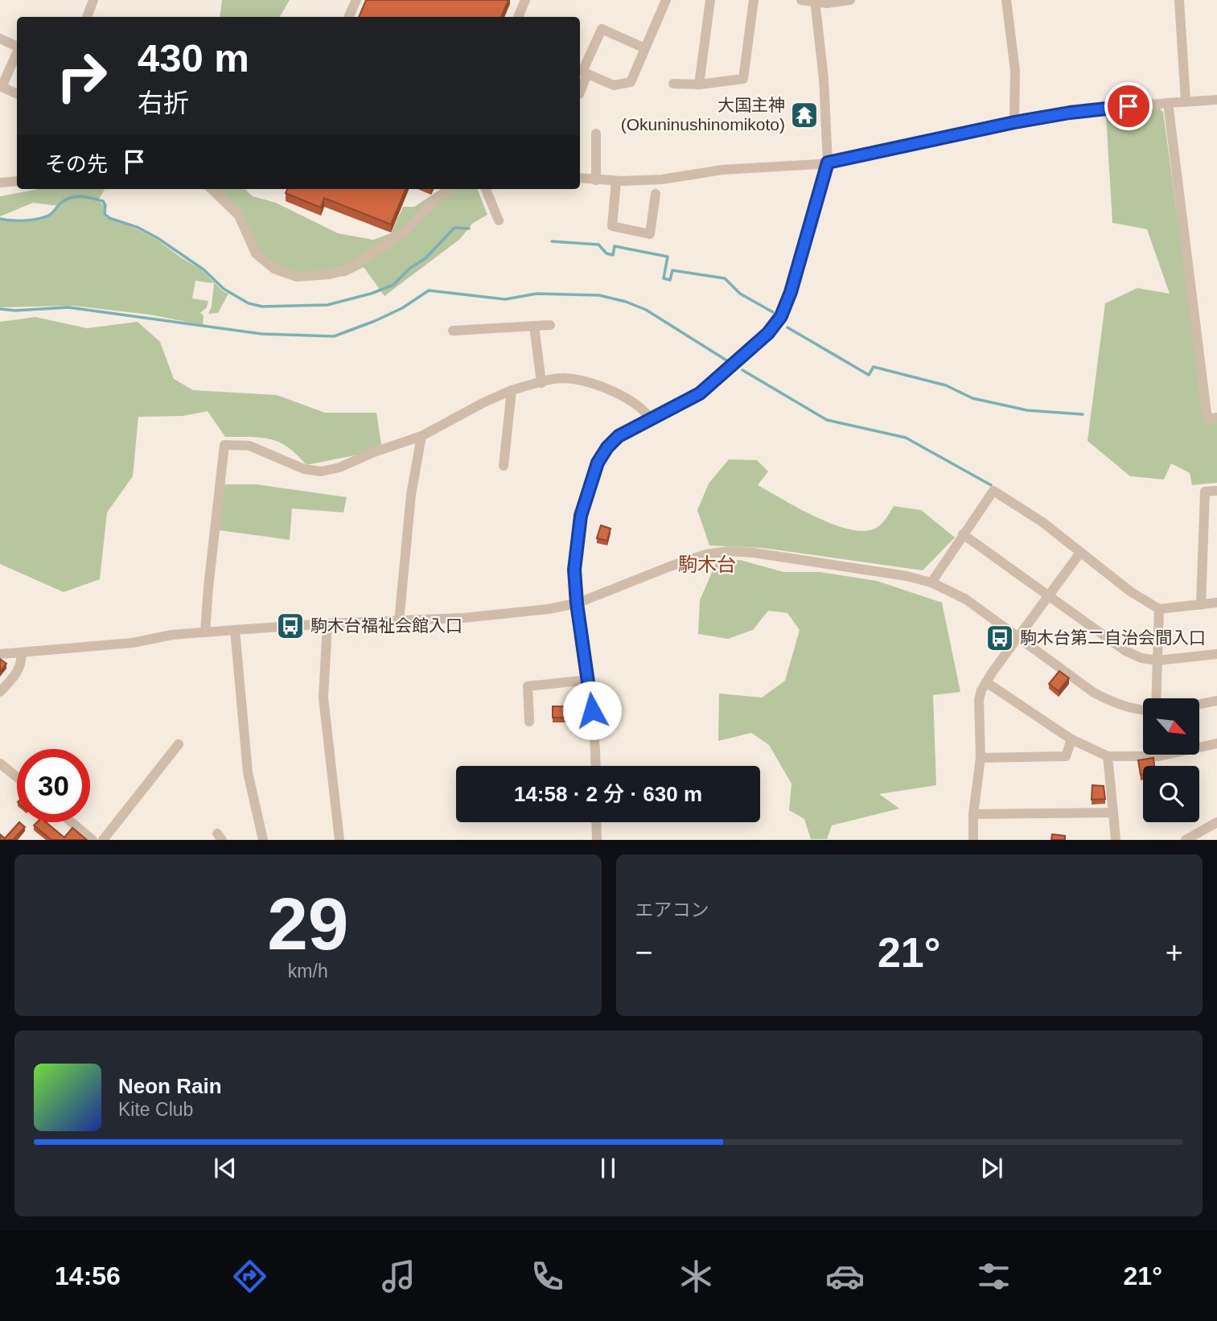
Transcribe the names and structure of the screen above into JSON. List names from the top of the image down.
{
  "districts": ["駒木台"],
  "places": {
    "temple": ["大国主神 (Okuninushinomikoto)"],
    "bus stop": ["駒木台福祉会館入口", "駒木台第二自治会間入口"]
  },
  "north": "bottom right",
  "page": {
    "turn": ["430 m", "右折"],
    "then": "その先",
    "limit": "30",
    "trip": "14:58 · 2 分 · 630 m",
    "tile": [
      ["29", "km/h"],
      "エアコン"
    ],
    "heat": ["−", "21°", "+"],
    "song": ["Neon Rain", "Kite Club"],
    "tabs": ["14:56", "21°"]
  }
}
